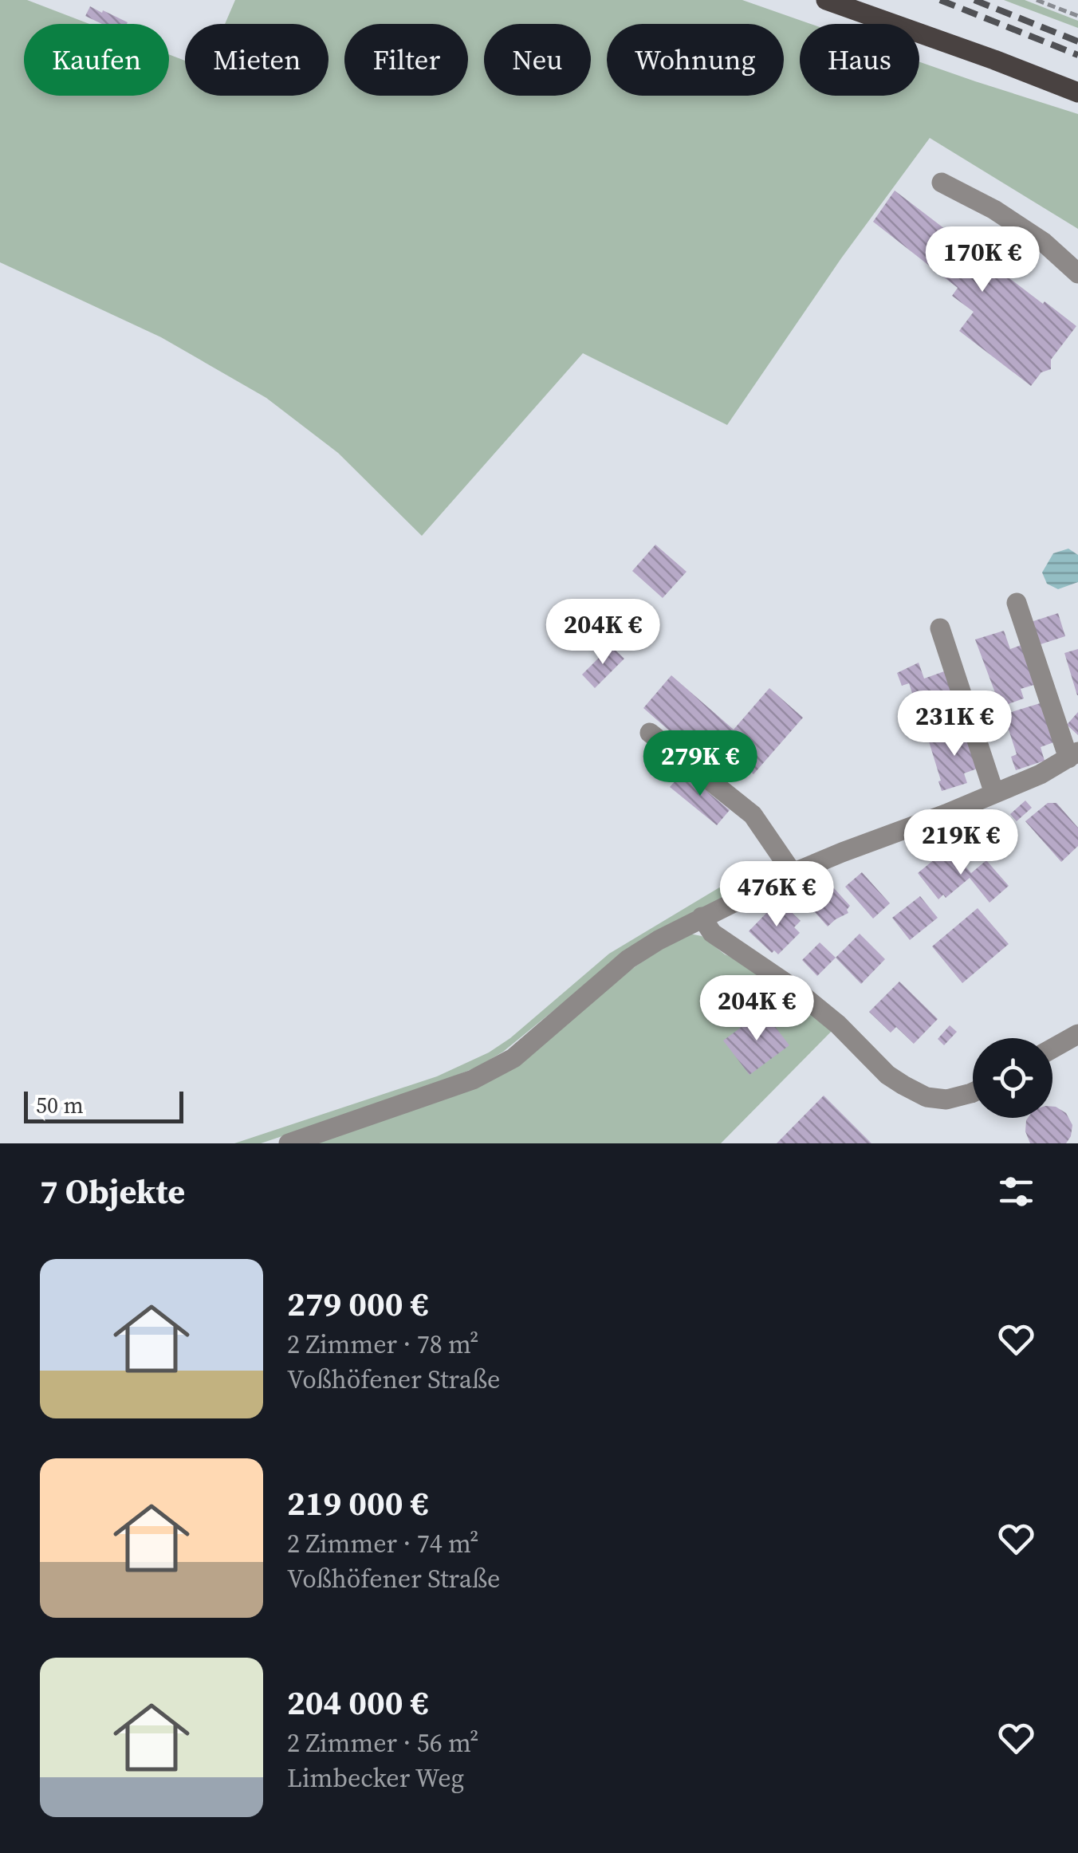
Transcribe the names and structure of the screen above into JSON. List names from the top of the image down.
{
  "scale_bar": "50 m",
  "page": {
    "chip": [
      "Kaufen",
      "Mieten",
      "Filter",
      "Neu",
      "Wohnung",
      "Haus"
    ],
    "price": [
      "170K €",
      "204K €",
      "231K €",
      "279K €",
      "219K €",
      "476K €",
      "204K €"
    ],
    "scale": "50 m",
    "heading": "7 Objekte",
    "list": [
      {
        "name": "279 000 €",
        "note": "2 Zimmer · 78 m² · Voßhöfener Straße"
      },
      {
        "name": "219 000 €",
        "note": "2 Zimmer · 74 m² · Voßhöfener Straße"
      },
      {
        "name": "204 000 €",
        "note": "2 Zimmer · 56 m² · Limbecker Weg"
      }
    ]
  }
}
